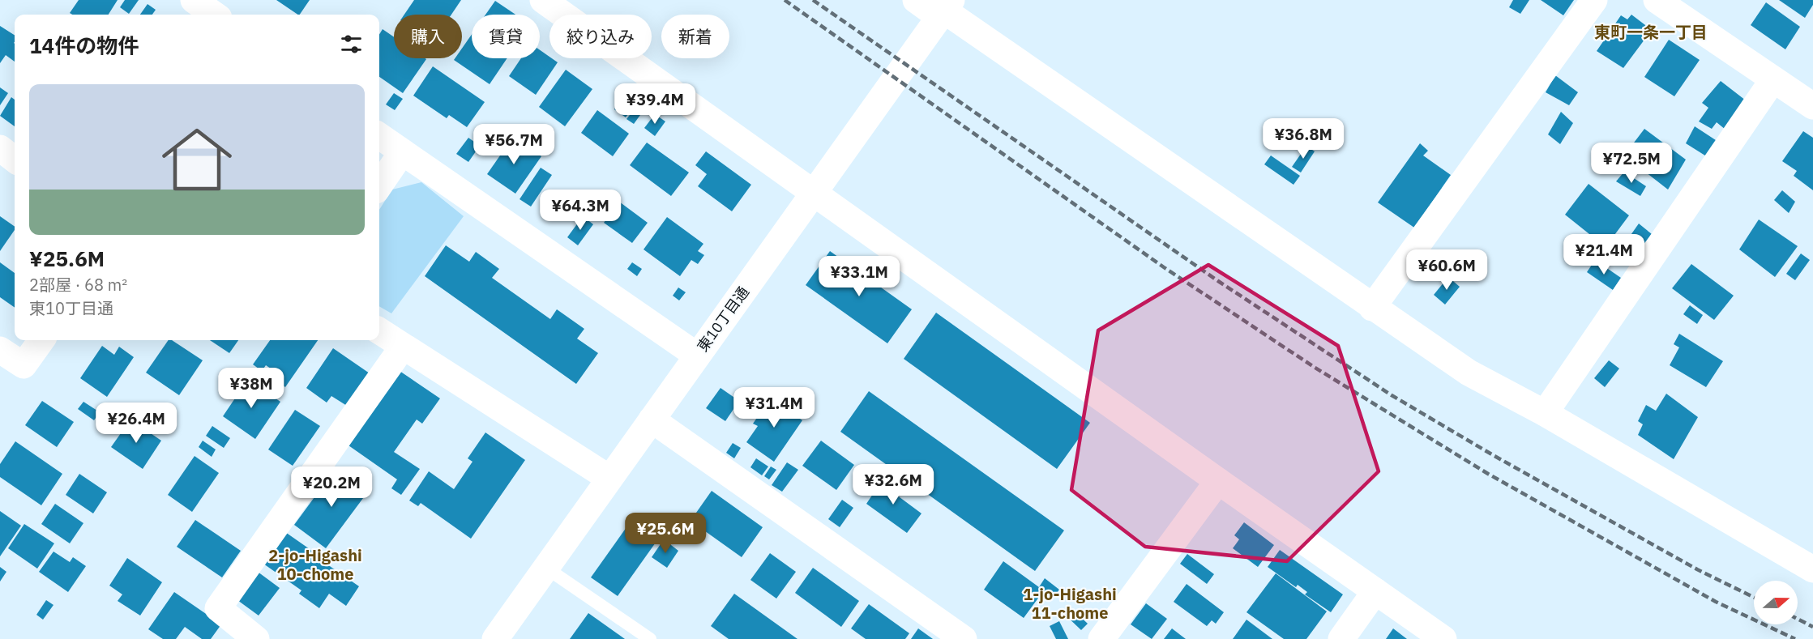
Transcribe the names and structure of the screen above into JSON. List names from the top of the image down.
{
  "streets": {
    "street": ["東10丁目通"]
  },
  "districts": ["東町一条一丁目", "2-jo-Higashi 10-chome", "1-jo-Higashi 11-chome"],
  "north": "right",
  "page": {
    "chip": [
      "購入",
      "賃貸",
      "絞り込み",
      "新着"
    ],
    "heading": "14件の物件",
    "list": [
      {
        "name": "¥25.6M",
        "note": "2部屋 · 68 m² · 東10丁目通"
      }
    ],
    "price": [
      "¥39.4M",
      "¥36.8M",
      "¥56.7M",
      "¥72.5M",
      "¥64.3M",
      "¥21.4M",
      "¥60.6M",
      "¥33.1M",
      "¥38M",
      "¥31.4M",
      "¥26.4M",
      "¥32.6M",
      "¥20.2M",
      "¥25.6M"
    ]
  }
}
